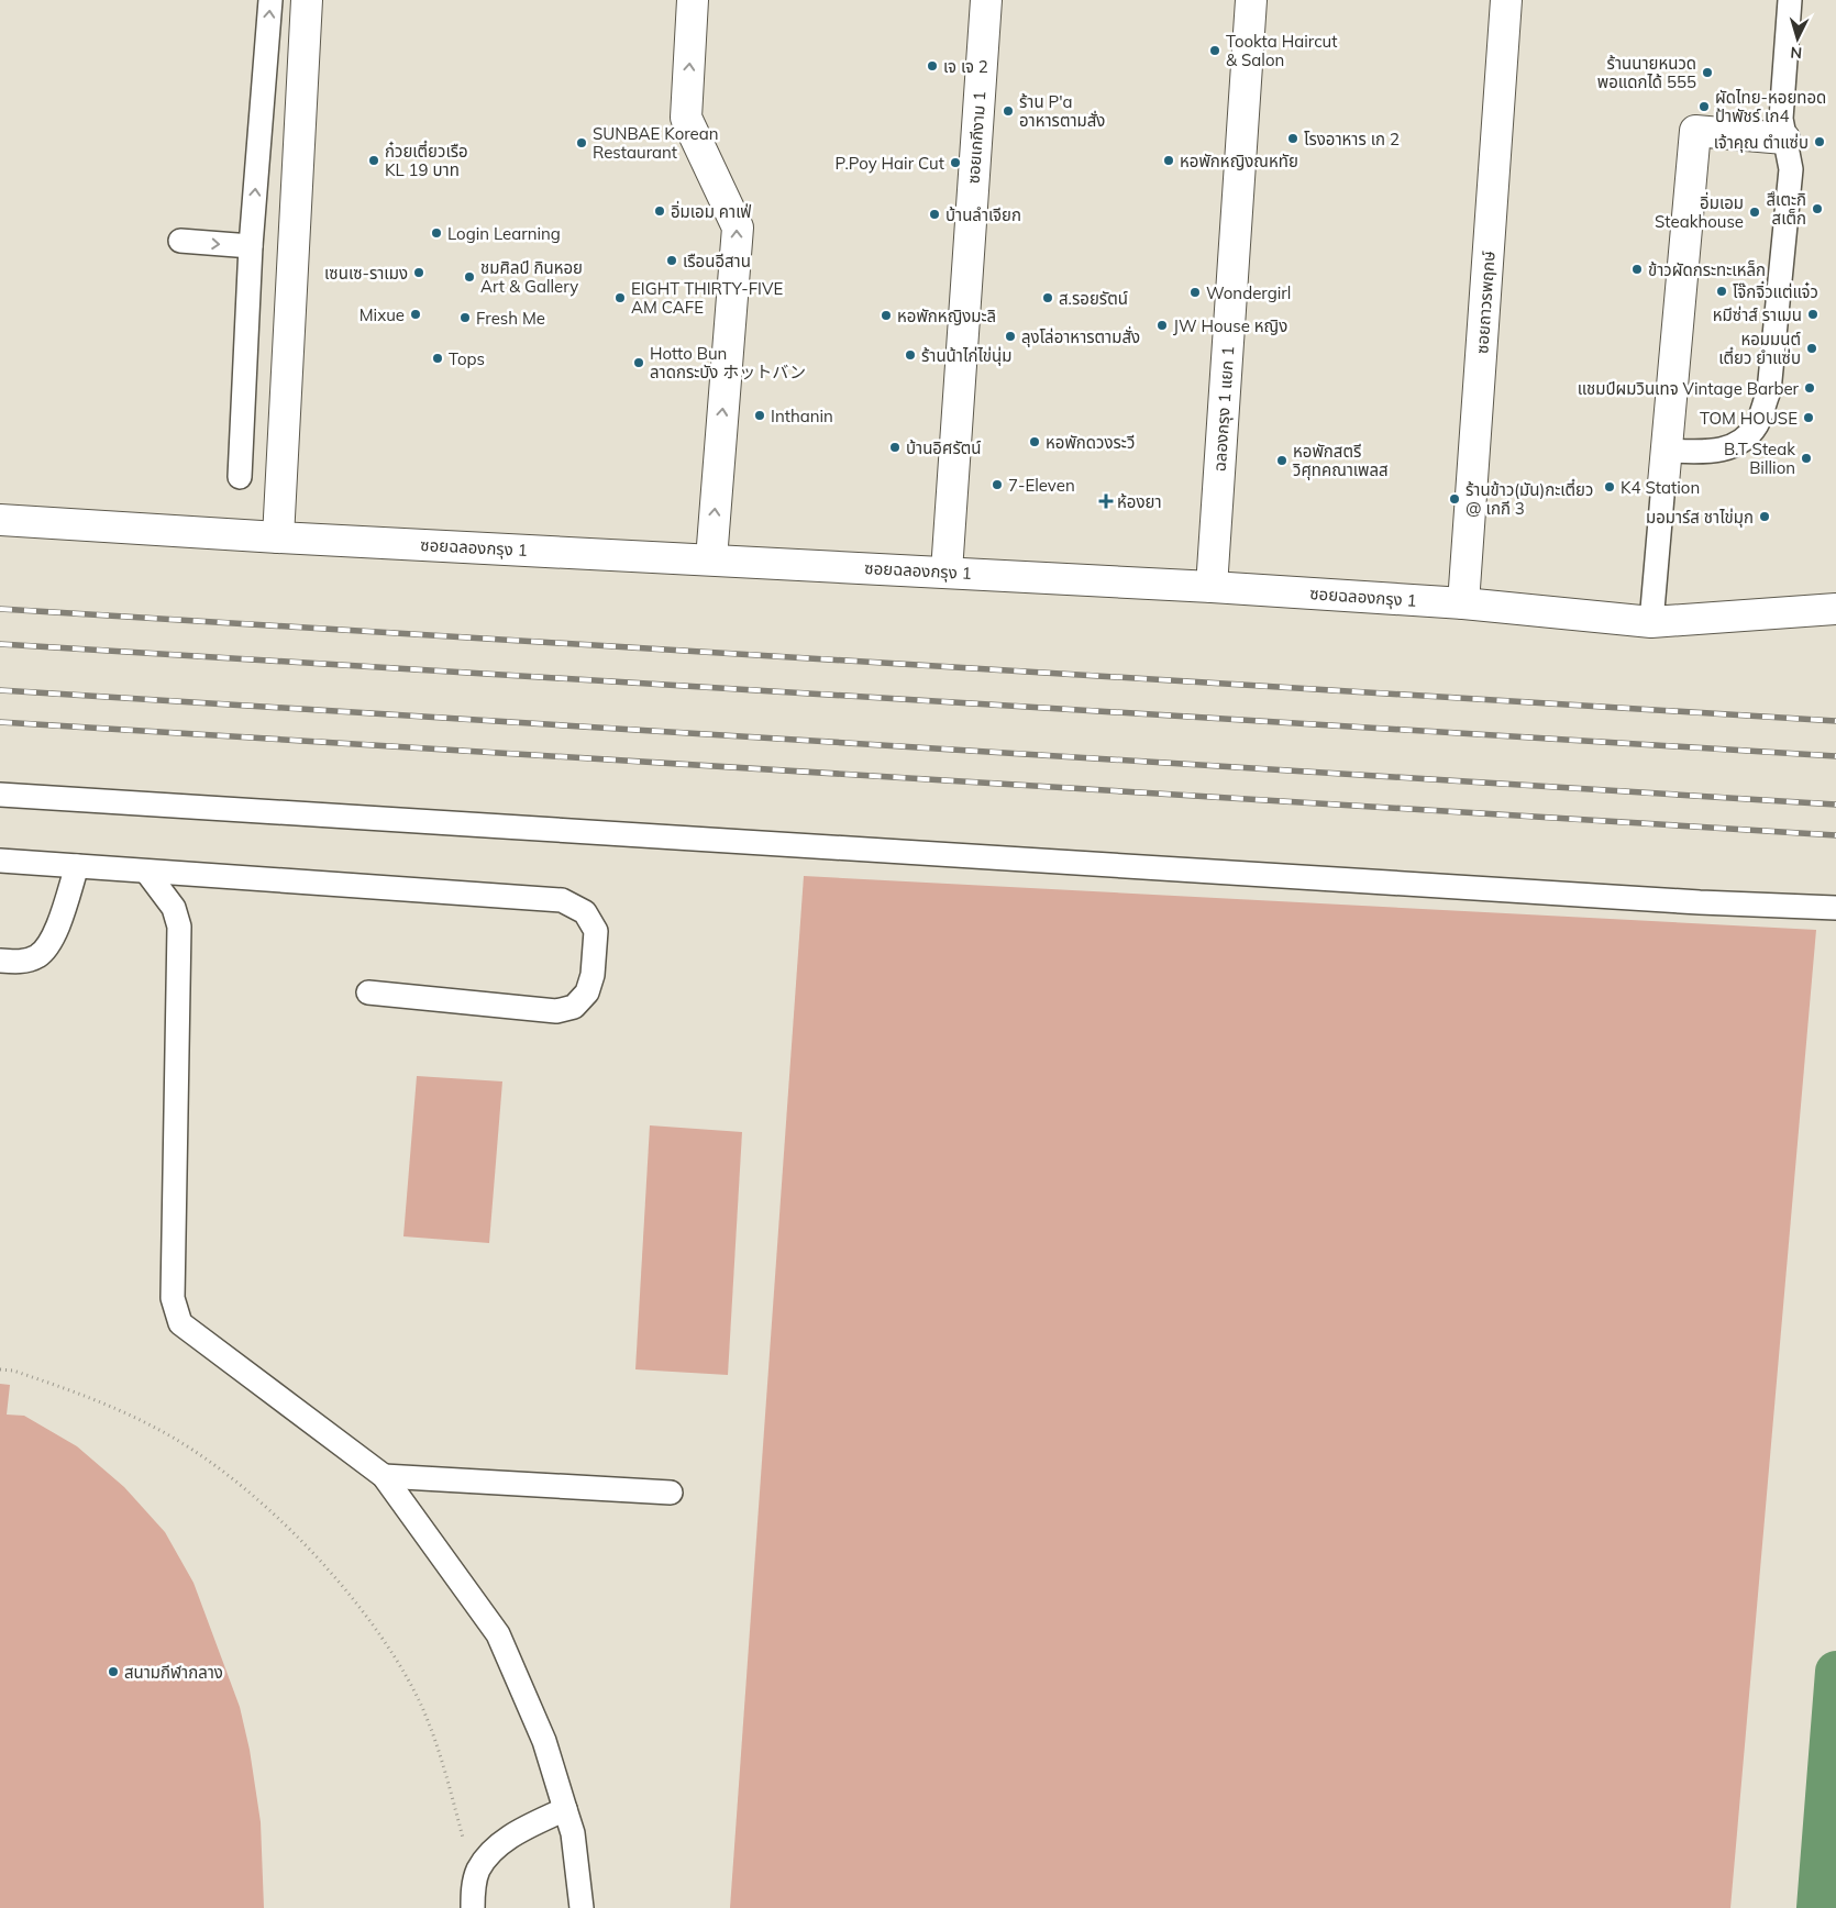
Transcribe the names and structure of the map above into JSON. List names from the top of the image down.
{
  "streets": {
    "street": [
      "ซอยเกกีงาม 1",
      "ซอยถาวรพฤกษ์",
      "ฉลองกรุง 1 แยก 1",
      "ซอยฉลองกรุง 1"
    ]
  },
  "crossings": [
    ["ซอยเกกีงาม 1", "ซอยฉลองกรุง 1"],
    ["ซอยถาวรพฤกษ์", "ซอยฉลองกรุง 1"],
    ["ฉลองกรุง 1 แยก 1", "ซอยฉลองกรุง 1"]
  ],
  "places": {
    "other": [
      "Tookta Haircut & Salon",
      "เจ เจ 2",
      "ร้านนายหนวด พอแดกได้ 555",
      "ผัดไทย-หอยทอด ป้าพัชร์ เก4",
      "ร้าน P'a อาหารตามสั่ง",
      "โรงอาหาร เก 2",
      "เจ้าคุณ ตำแซ่บ",
      "SUNBAE Korean Restaurant",
      "ก๋วยเตี๋ยวเรือ KL 19 บาท",
      "หอพักหญิงณหทัย",
      "P.Poy Hair Cut",
      "สึเตะกิ สเต็ก",
      "อิ่มเอม คาเฟ่",
      "อิ่มเอม Steakhouse",
      "บ้านลำเจียก",
      "Login Learning",
      "เรือนอีสาน",
      "ข้าวผัดกระทะเหล็ก",
      "เซนเซ-ราเมง",
      "ชมศิลป์ กินหอย Art & Gallery",
      "โจ๊กจิ๋วแต่แจ๋ว",
      "Wondergirl",
      "EIGHT THIRTY-FIVE AM CAFE",
      "ส.รอยรัตน์",
      "Mixue",
      "หมีซ่าส์ ราเมน",
      "หอพักหญิงมะลิ",
      "Fresh Me",
      "JW House หญิง",
      "ลุงโล่อาหารตามสั่ง",
      "หอมมนต์ เตี๋ยว ยำแซ่บ",
      "ร้านน้าไก่ไข่นุ่ม",
      "Tops",
      "Hotto Bun ลาดกระบัง ホットバン",
      "แชมป์ผมวินเทจ Vintage Barber",
      "Inthanin",
      "TOM HOUSE",
      "หอพักดวงระวี",
      "บ้านอิศรัตน์",
      "B.T Steak Billion",
      "หอพักสตรี วิศุทคณาเพลส",
      "7-Eleven",
      "K4 Station",
      "ร้านข้าว(มัน)กะเตี๋ยว @ เกกี 3",
      "มอมาร์ส ชาไข่มุก",
      "สนามกีฬากลาง"
    ],
    "health": ["ห้องยา"]
  },
  "north": "bottom"
}
